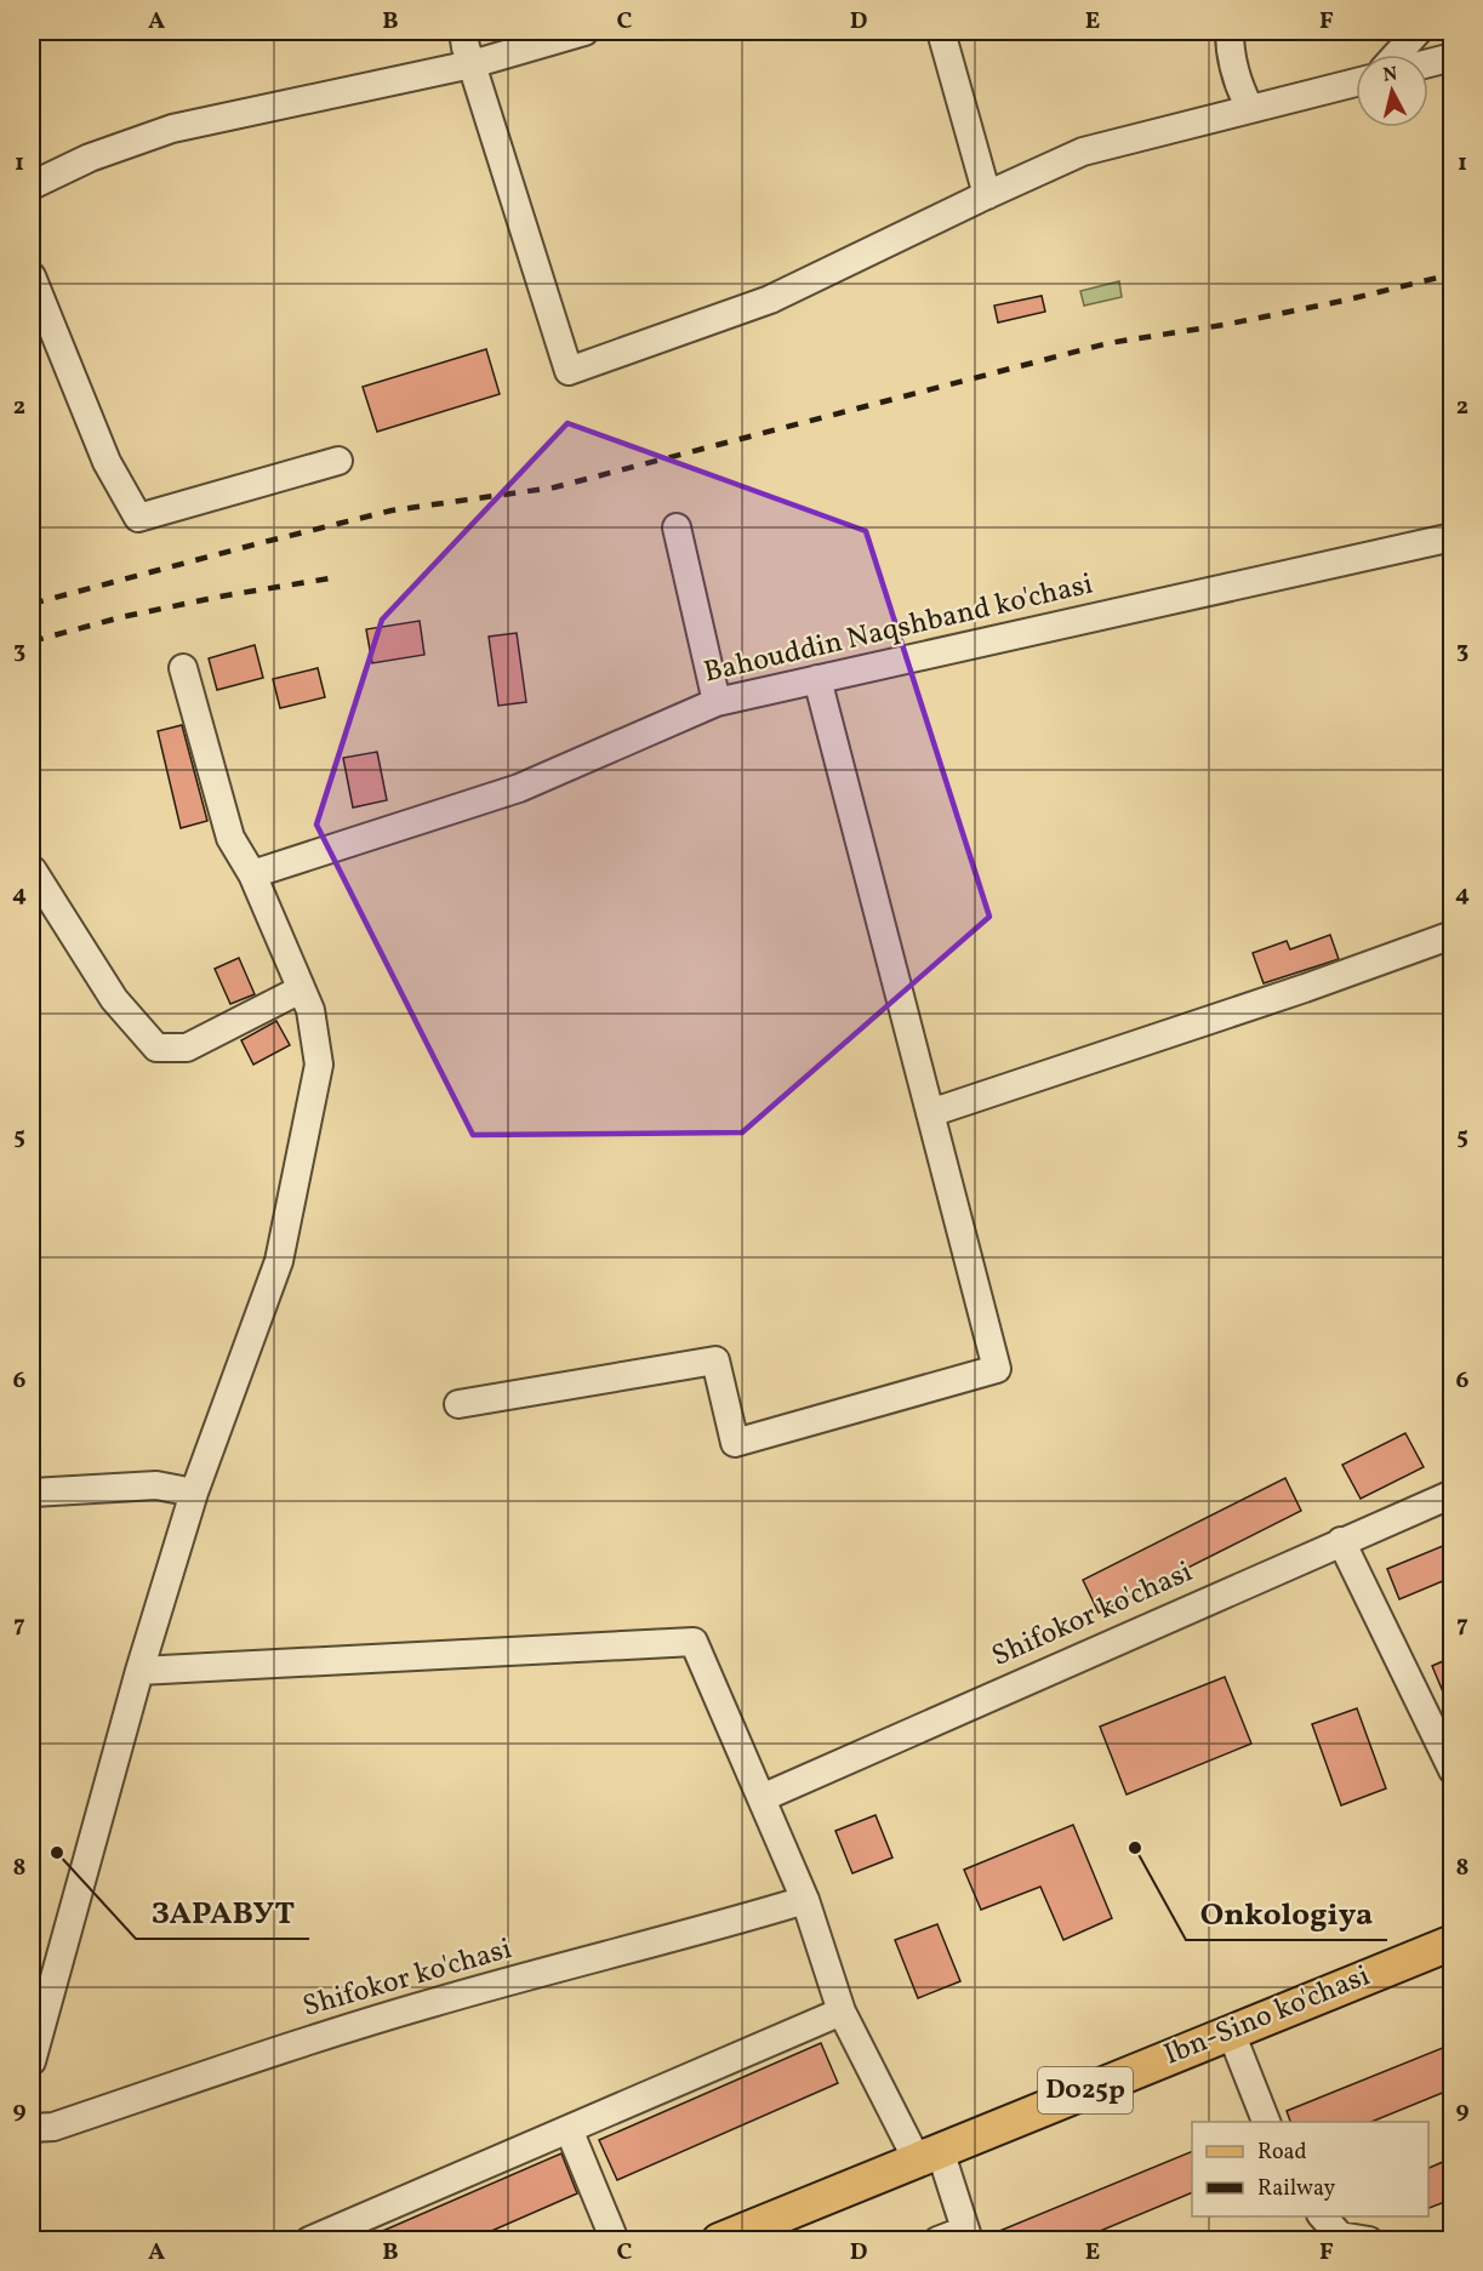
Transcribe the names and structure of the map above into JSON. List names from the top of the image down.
{
  "streets": {
    "main road": ["Ibn-Sino ko'chasi", "D025p"],
    "street": ["Bahouddin Naqshband ko'chasi", "Shifokor ko'chasi"]
  },
  "places": ["Onkologiya", "ЗАРАВУТ"],
  "legend": ["Road", "Railway"],
  "north": "top",
  "grid": {
    "columns": [
      "A",
      "B",
      "C",
      "D",
      "E",
      "F"
    ],
    "rows": [
      "1",
      "2",
      "3",
      "4",
      "5",
      "6",
      "7",
      "8",
      "9"
    ]
  }
}
